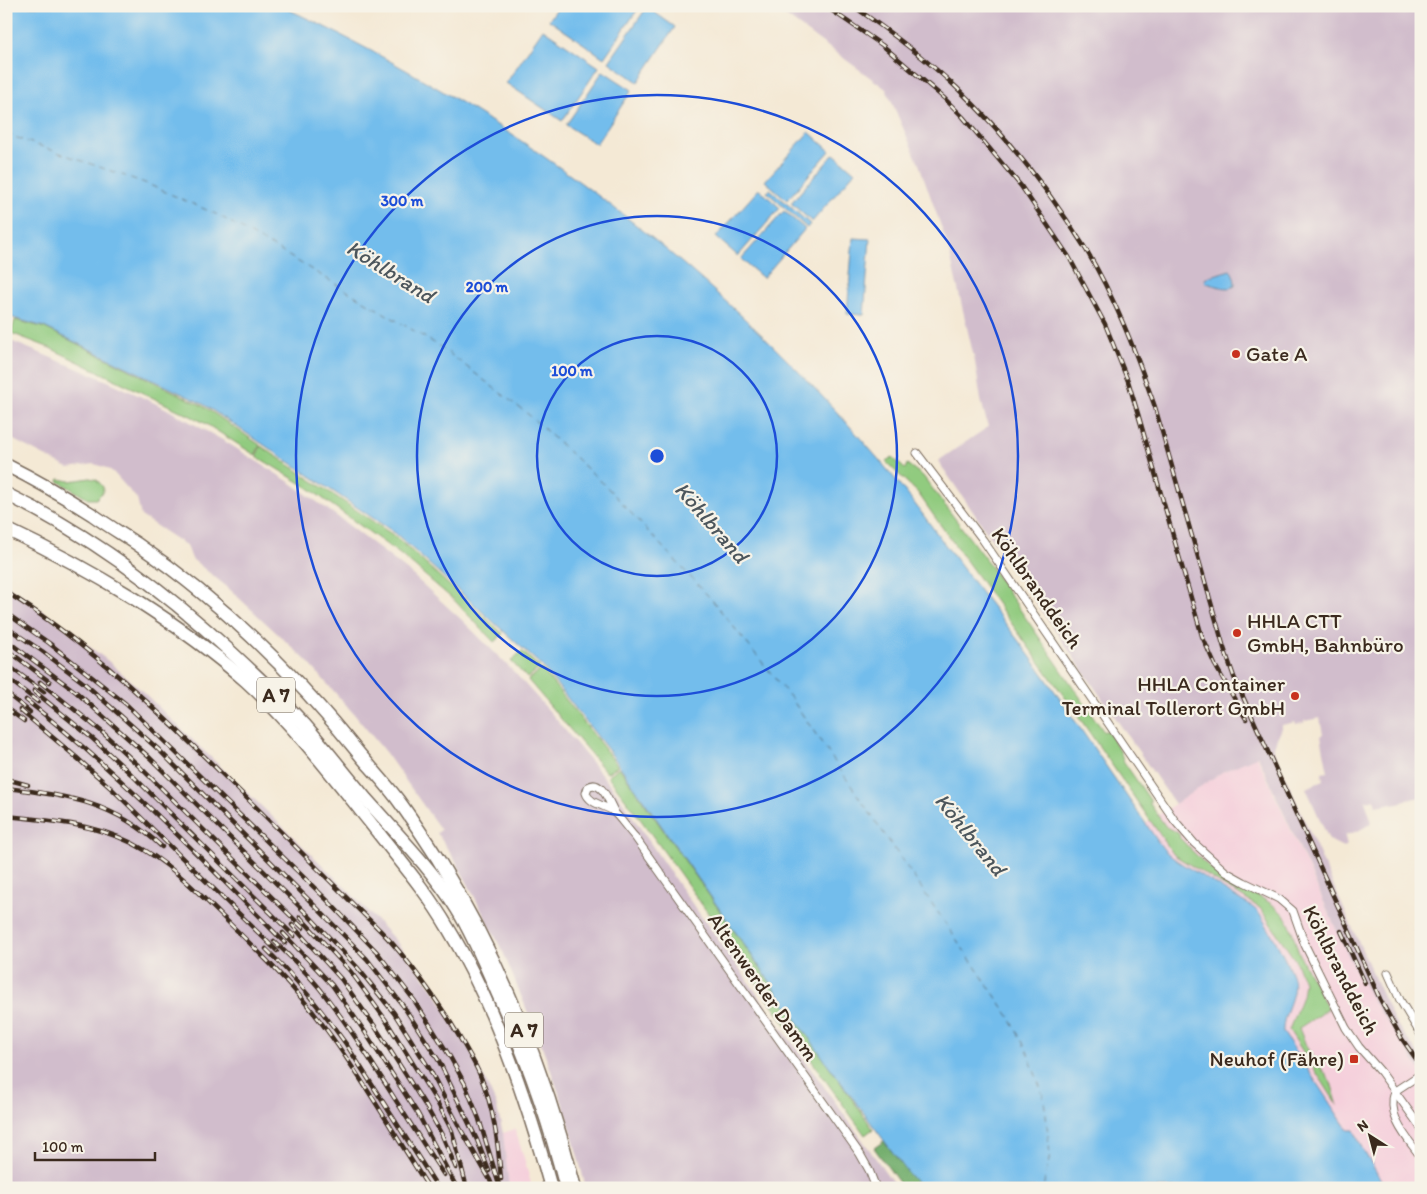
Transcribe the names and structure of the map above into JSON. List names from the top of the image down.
{
  "streets": {
    "highway": ["A 7"],
    "street": ["Köhlbranddeich", "Altenwerder Damm"]
  },
  "water": ["Köhlbrand"],
  "places": {
    "other": ["Gate A", "HHLA CTT GmbH, Bahnbüro", "HHLA Container Terminal Tollerort GmbH"],
    "transit": ["Neuhof (Fähre)"]
  },
  "scale_bar": "100 m",
  "north": "top left",
  "rings": ["300 m", "200 m", "100 m"]
}
